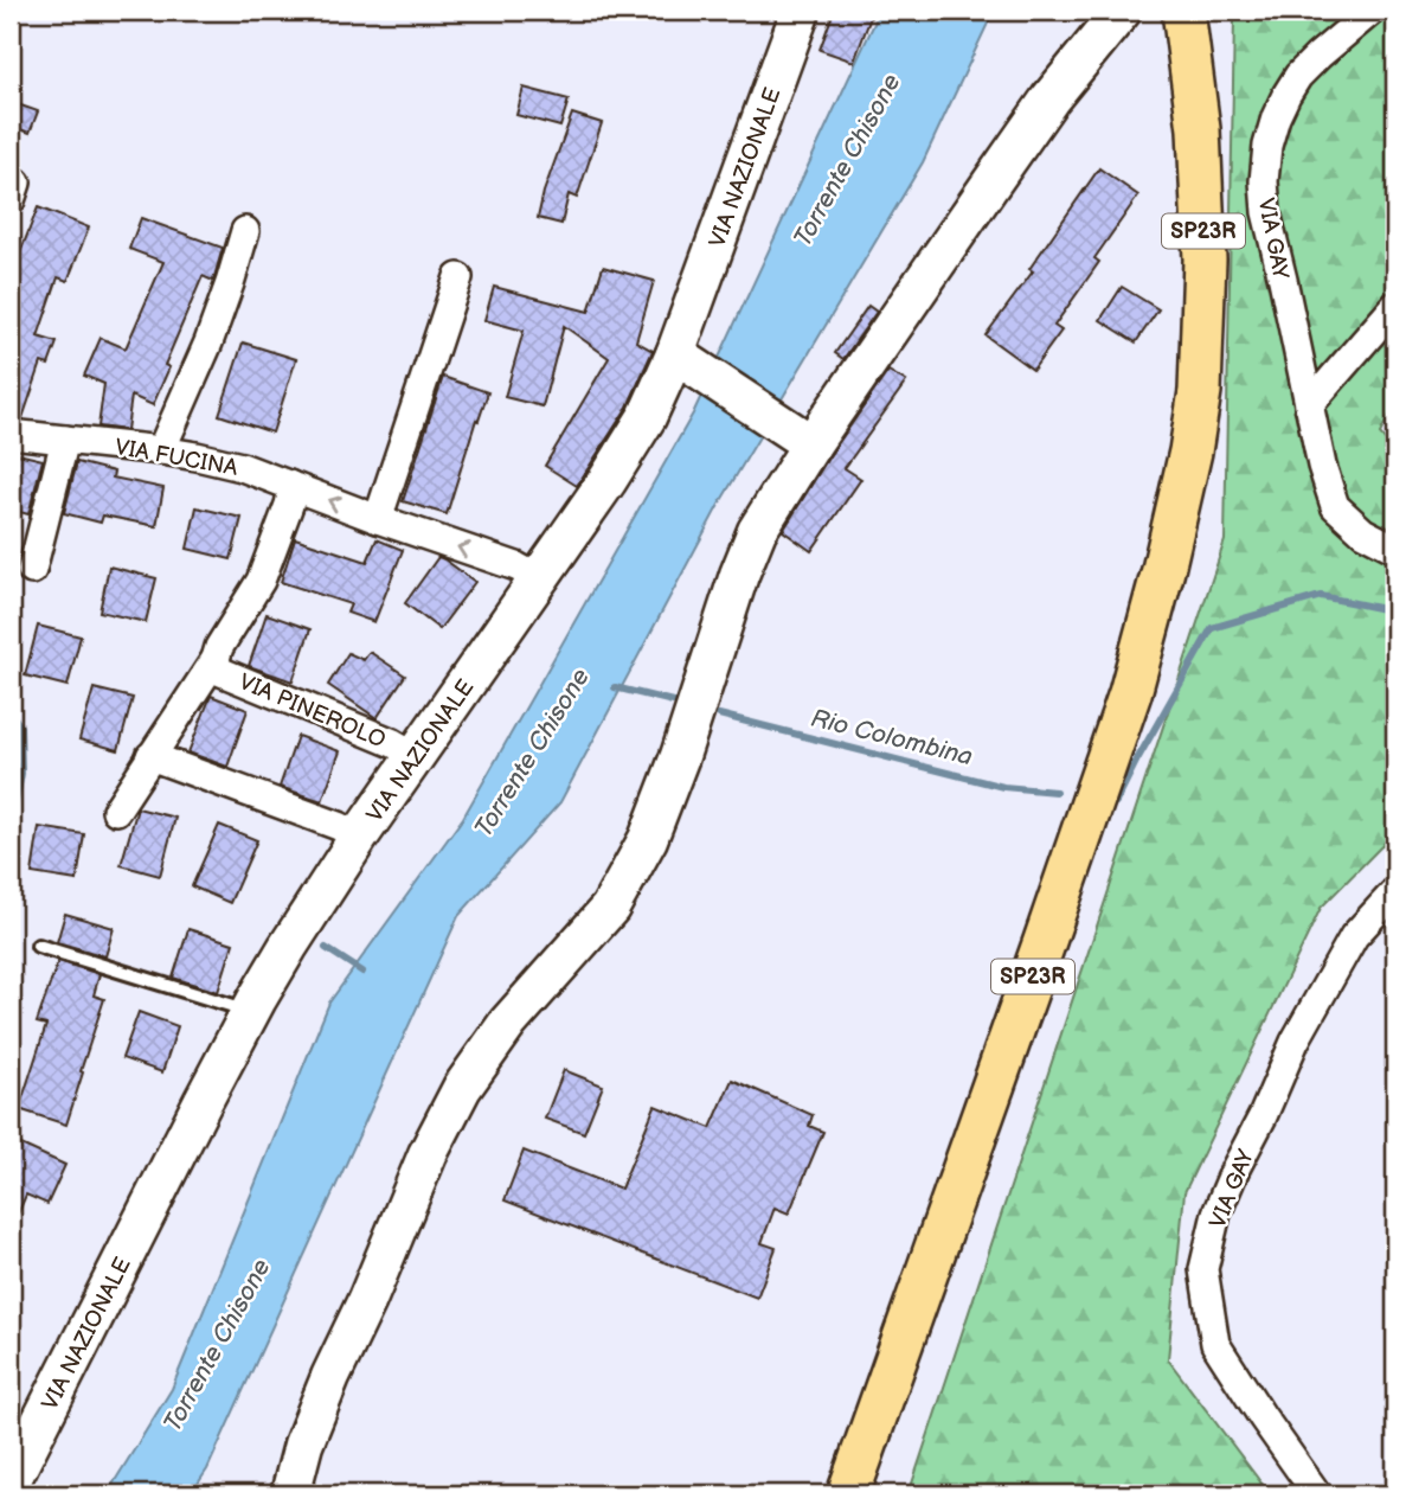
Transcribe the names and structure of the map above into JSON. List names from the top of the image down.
{
  "streets": {
    "main road": ["SP23R"],
    "street": [
      "VIA NAZIONALE",
      "VIA GAY",
      "VIA FUCINA",
      "VIA PINEROLO"
    ]
  },
  "crossings": [
    ["VIA NAZIONALE", "VIA FUCINA"],
    ["VIA NAZIONALE", "VIA PINEROLO"],
    ["VIA FUCINA", "VIA PINEROLO"]
  ],
  "one_way": ["VIA FUCINA"],
  "water": ["Torrente Chisone", "Rio Colombina"]
}
